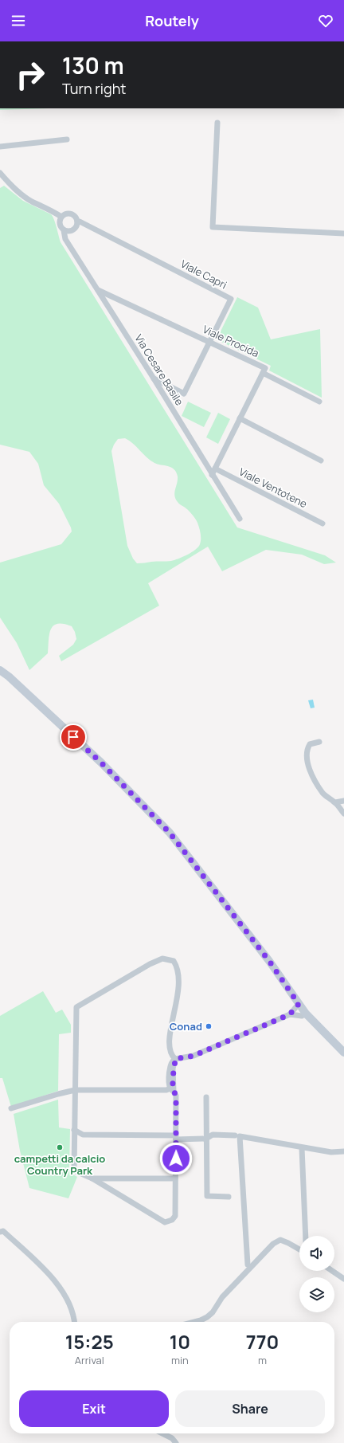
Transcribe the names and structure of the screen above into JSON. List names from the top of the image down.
{
  "streets": {
    "street": [
      "Viale Capri",
      "Viale Procida",
      "Via Cesare Basile",
      "Viale Ventotene"
    ]
  },
  "crossings": [
    ["Viale Capri", "Viale Procida"],
    ["Viale Capri", "Via Cesare Basile"],
    ["Viale Procida", "Via Cesare Basile"],
    ["Viale Procida", "Viale Ventotene"]
  ],
  "places": ["Conad", "campetti da calcio Country Park"],
  "page": {
    "header": "Routely",
    "turn": ["130 m", "Turn right"],
    "eta": [
      "15:25",
      "Arrival",
      "10",
      "min",
      "770",
      "m"
    ],
    "buttons": ["Exit", "Share"]
  }
}
